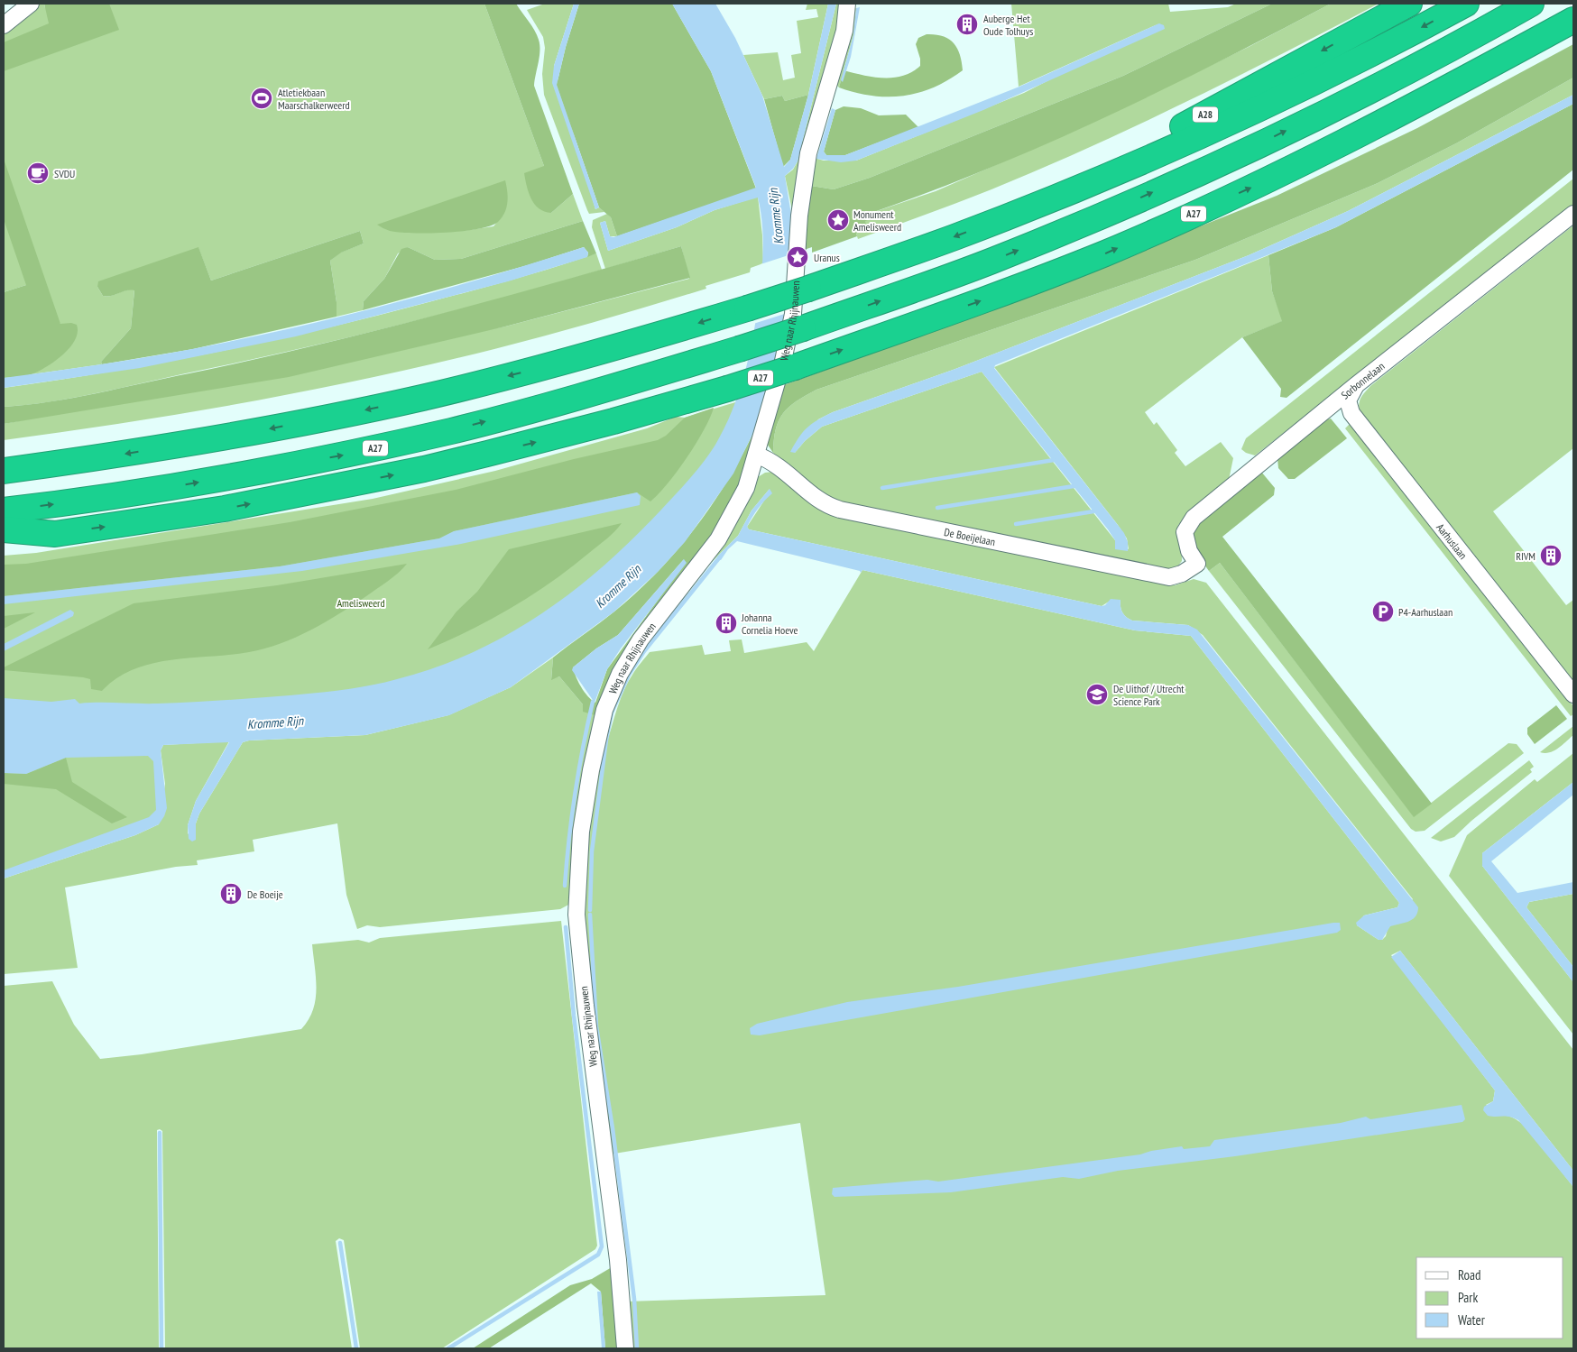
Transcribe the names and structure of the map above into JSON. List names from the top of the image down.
{
  "streets": {
    "highway": ["A28", "A27"],
    "street": [
      "Weg naar Rhijnauwen",
      "Sorbonnelaan",
      "De Boeijelaan",
      "Aarhuslaan"
    ]
  },
  "crossings": [
    ["Weg naar Rhijnauwen", "De Boeijelaan"],
    ["Sorbonnelaan", "De Boeijelaan"],
    ["Sorbonnelaan", "Aarhuslaan"]
  ],
  "water": ["Kromme Rijn"],
  "parks": ["Amelisweerd"],
  "places": {
    "building": [
      "Auberge Het Oude Tolhuys",
      "RIVM",
      "Johanna Cornelia Hoeve",
      "De Boeije"
    ],
    "sports": ["Atletiekbaan Maarschalkerweerd"],
    "cafe": ["SVDU"],
    "place": ["Monument Amelisweerd", "Uranus"],
    "parking": ["P4-Aarhuslaan"],
    "school or university": ["De Uithof / Utrecht Science Park"]
  },
  "legend": ["Road", "Park", "Water"]
}
